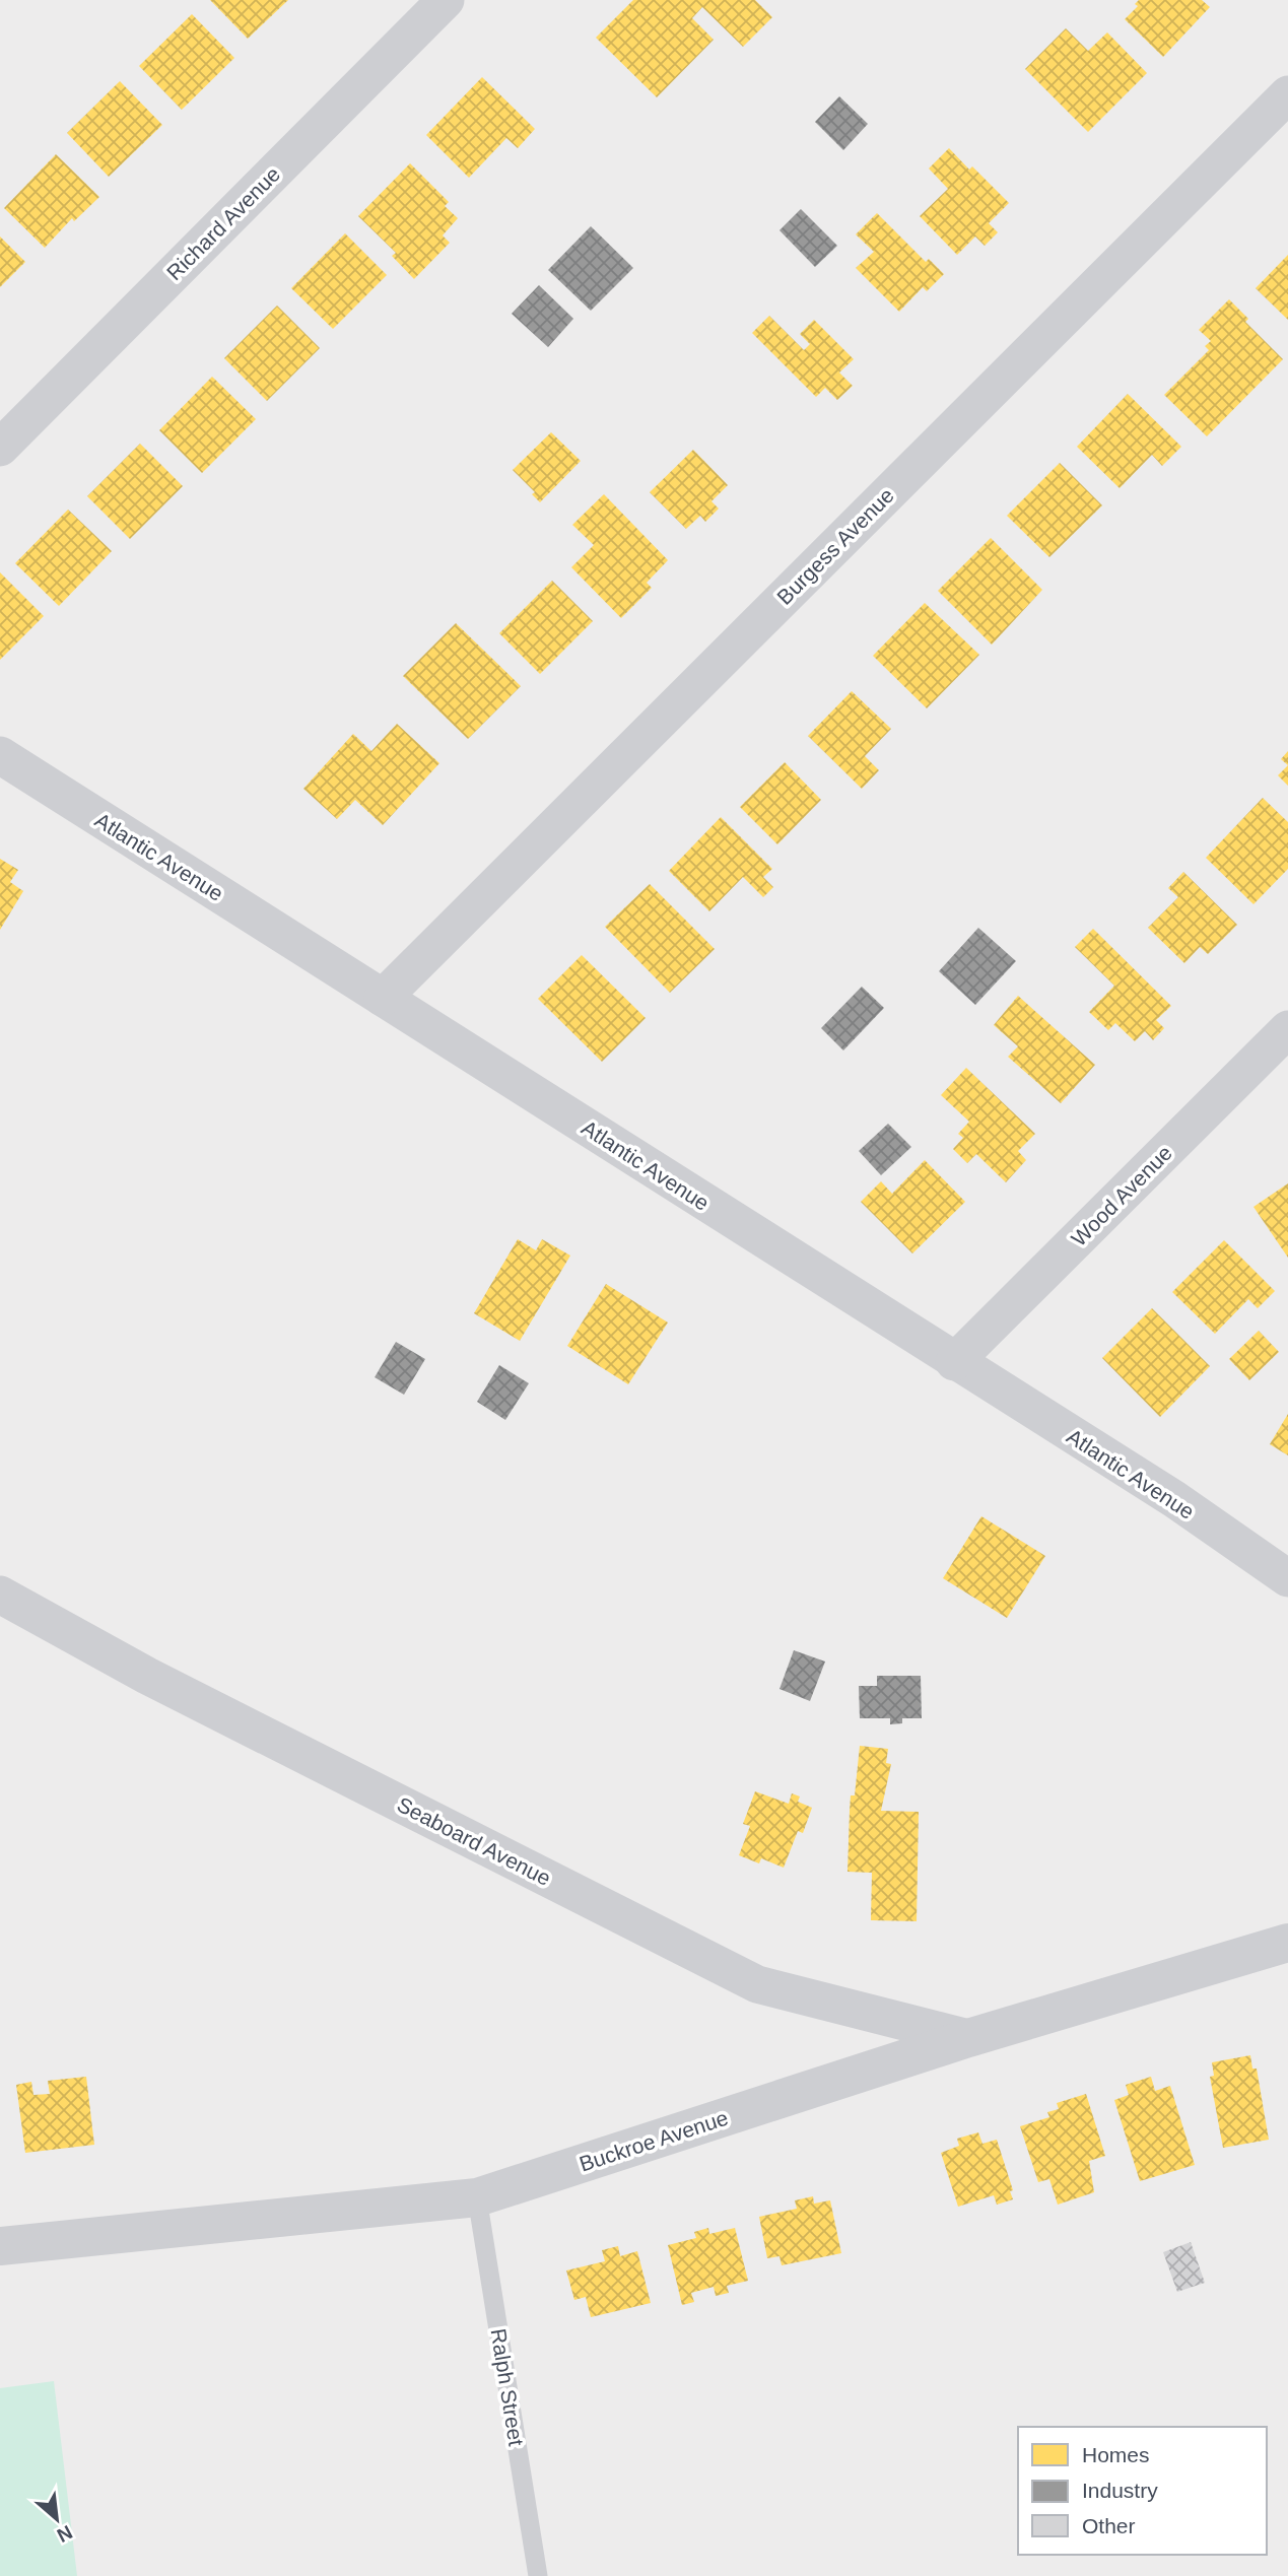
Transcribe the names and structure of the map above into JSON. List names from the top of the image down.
{
  "streets": {
    "street": [
      "Richard Avenue",
      "Burgess Avenue",
      "Atlantic Avenue",
      "Wood Avenue",
      "Seaboard Avenue",
      "Buckroe Avenue"
    ],
    "lane": ["Ralph Street"]
  },
  "crossings": [
    ["Burgess Avenue", "Atlantic Avenue"],
    ["Atlantic Avenue", "Wood Avenue"],
    ["Seaboard Avenue", "Buckroe Avenue"],
    ["Buckroe Avenue", "Ralph Street"]
  ],
  "legend": ["Homes", "Industry", "Other"],
  "north": "bottom right"
}
